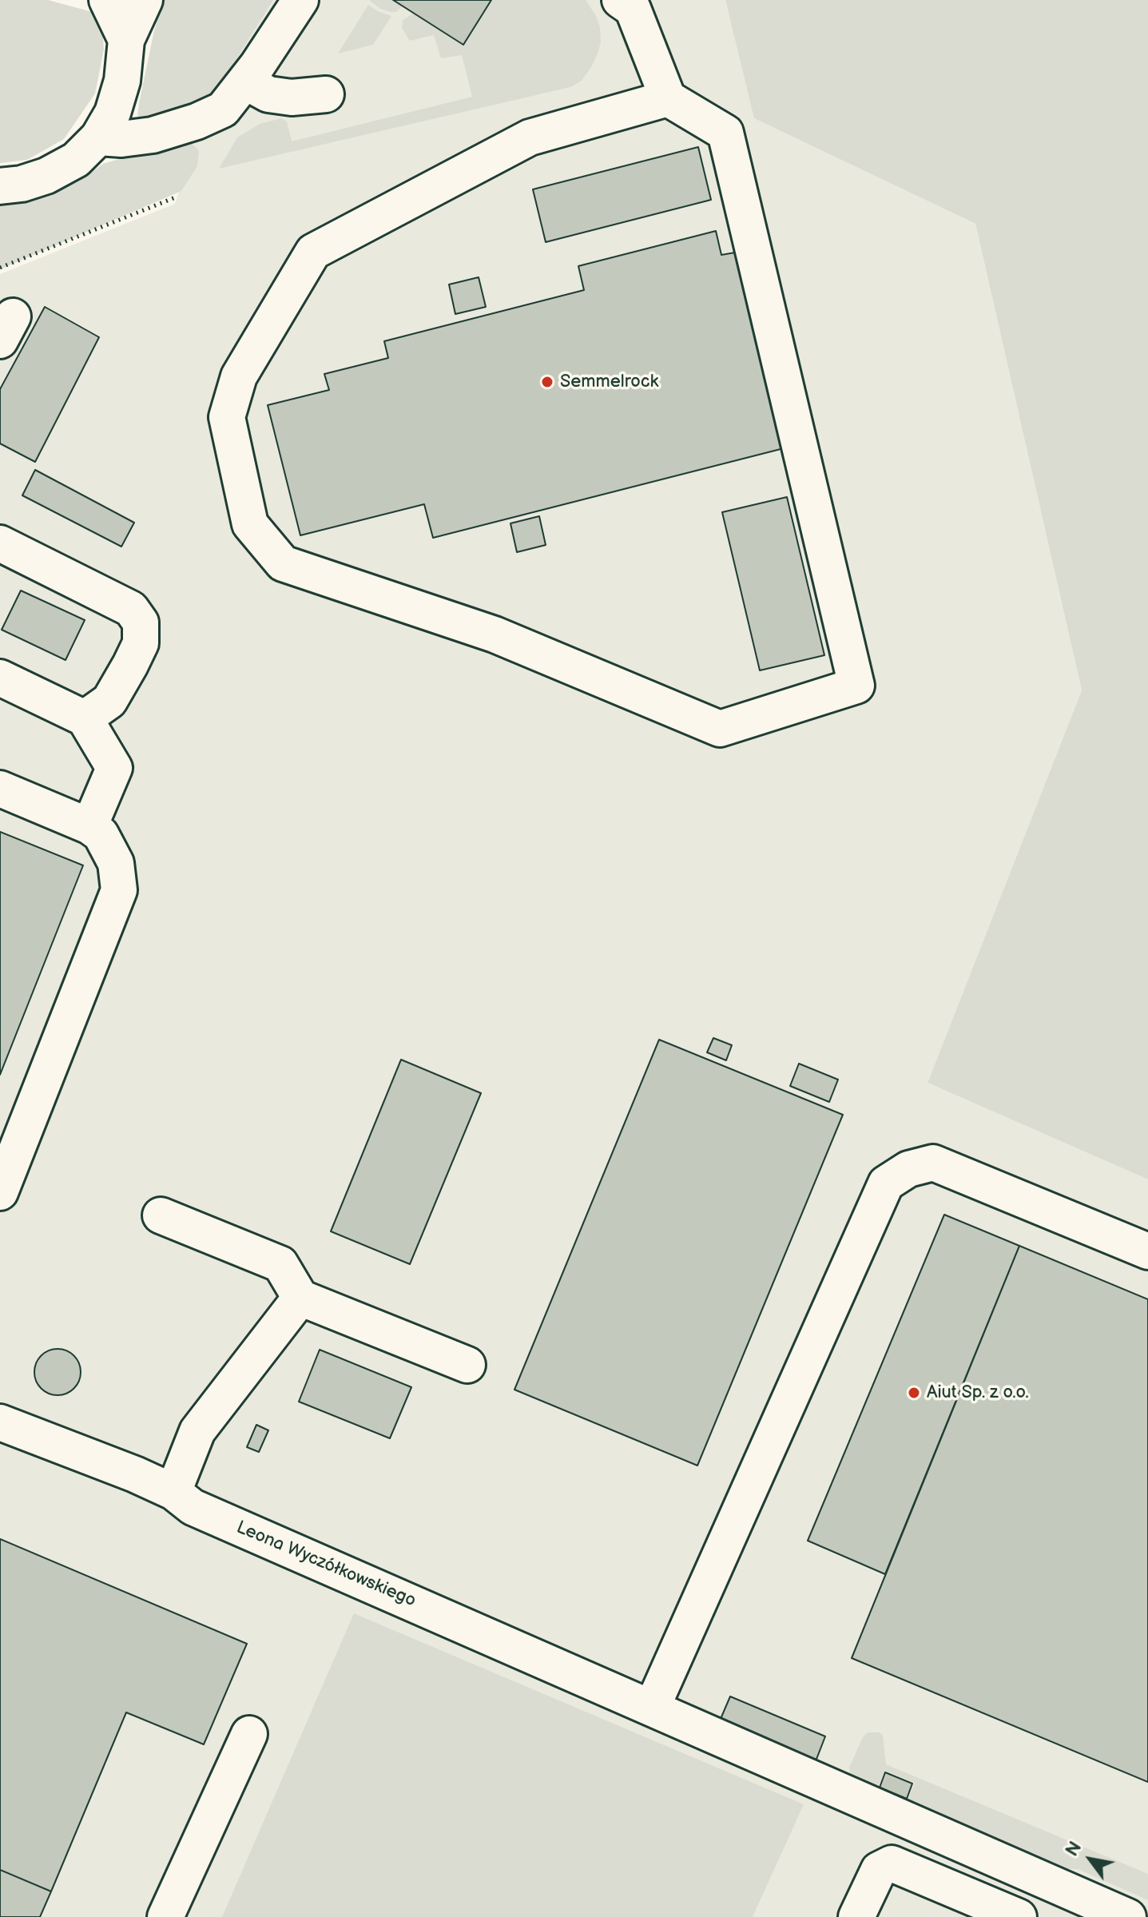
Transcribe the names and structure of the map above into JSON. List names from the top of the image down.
{
  "streets": {
    "main road": ["Leona Wyczółkowskiego"]
  },
  "places": ["Semmelrock", "Aiut Sp. z o.o."],
  "north": "top left"
}
